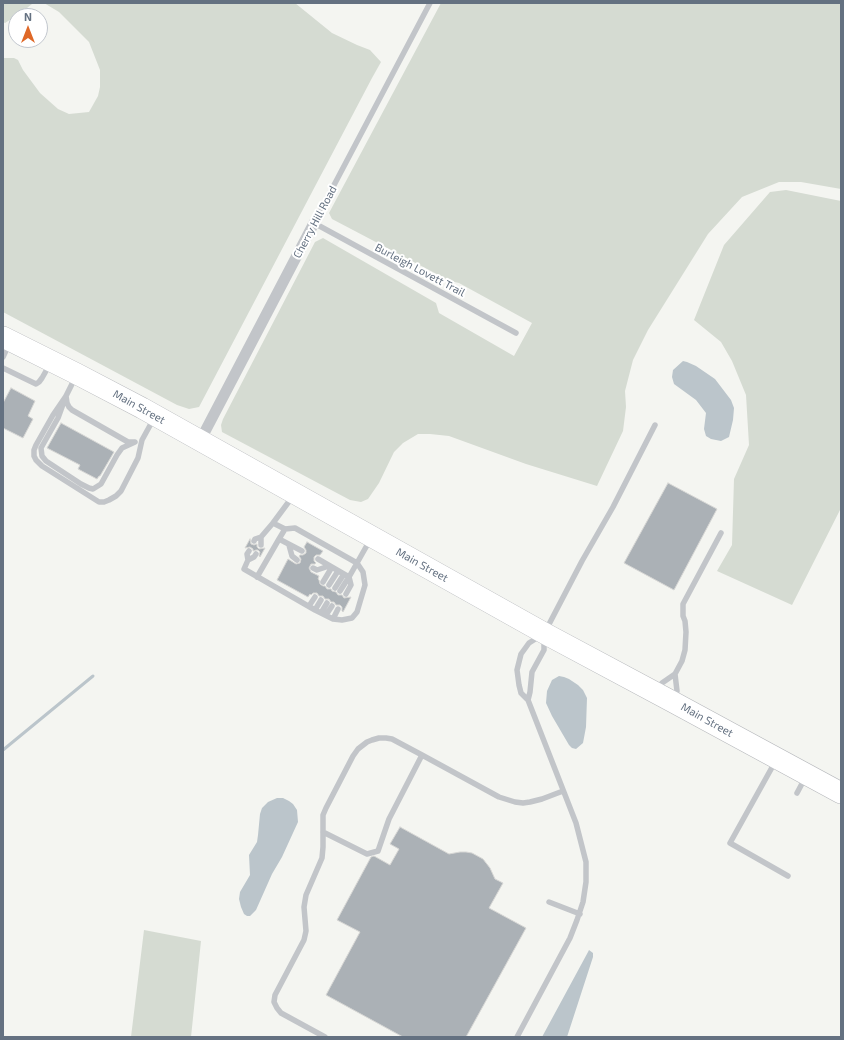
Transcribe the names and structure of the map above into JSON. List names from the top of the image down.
{
  "streets": {
    "highway": ["Main Street"],
    "street": ["Cherry Hill Road"],
    "lane": ["Burleigh Lovett Trail"]
  },
  "crossings": [
    ["Cherry Hill Road", "Burleigh Lovett Trail"],
    ["Cherry Hill Road", "Main Street"]
  ],
  "north": "top"
}
